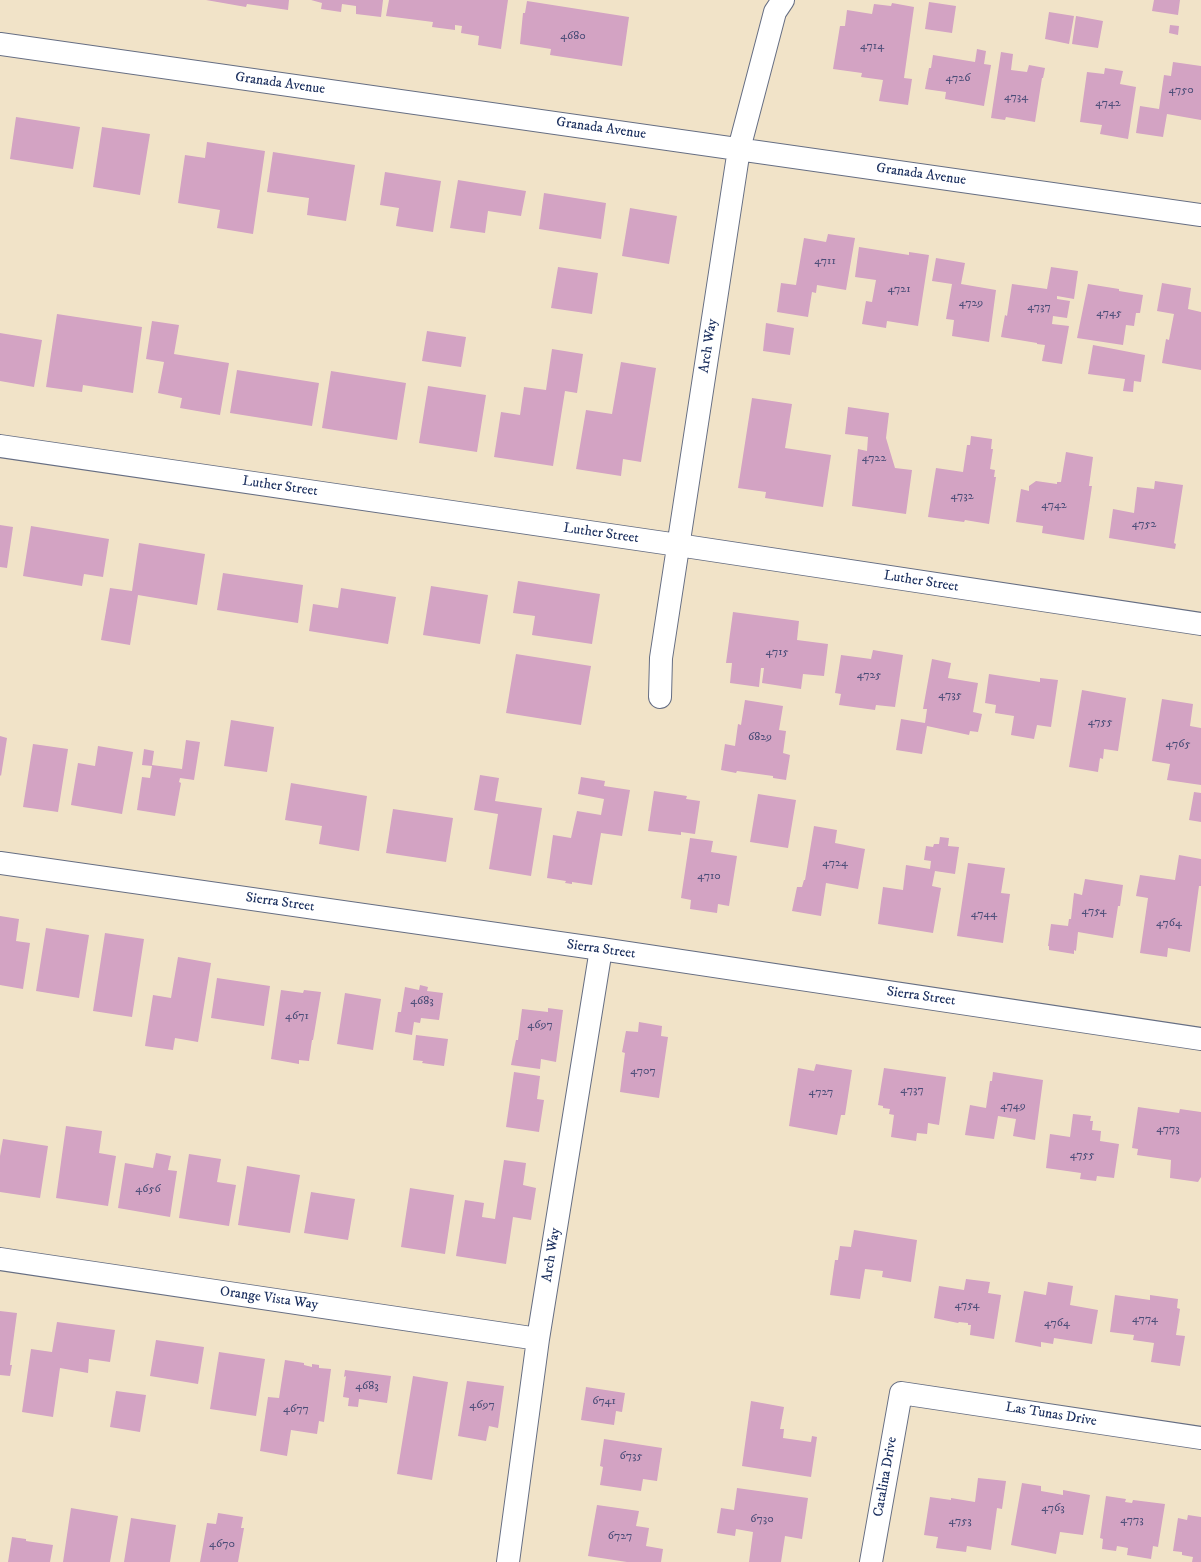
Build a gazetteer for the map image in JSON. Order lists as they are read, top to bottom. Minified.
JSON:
{"streets":{"street":["Granada Avenue","Arch Way","Luther Street","Sierra Street","Orange Vista Way","Las Tunas Drive","Catalina Drive"]},"crossings":[["Granada Avenue","Arch Way"],["Arch Way","Luther Street"],["Arch Way","Sierra Street"],["Arch Way","Orange Vista Way"],["Las Tunas Drive","Catalina Drive"]],"house_numbers":["4680","4714","4726","4750","4734","4742","4711","4721","4729","4737","4745","4722","4732","4742","4752","4715","4725","4735","4755","6829","4765","4724","4710","4754","4744","4764","4683","4671","4697","4707","4737","4727","4749","4773","4755","4656","4754","4774","4764","4683","6741","4697","4677","6735","4763","6730","4773","4753","6727","4670"]}
